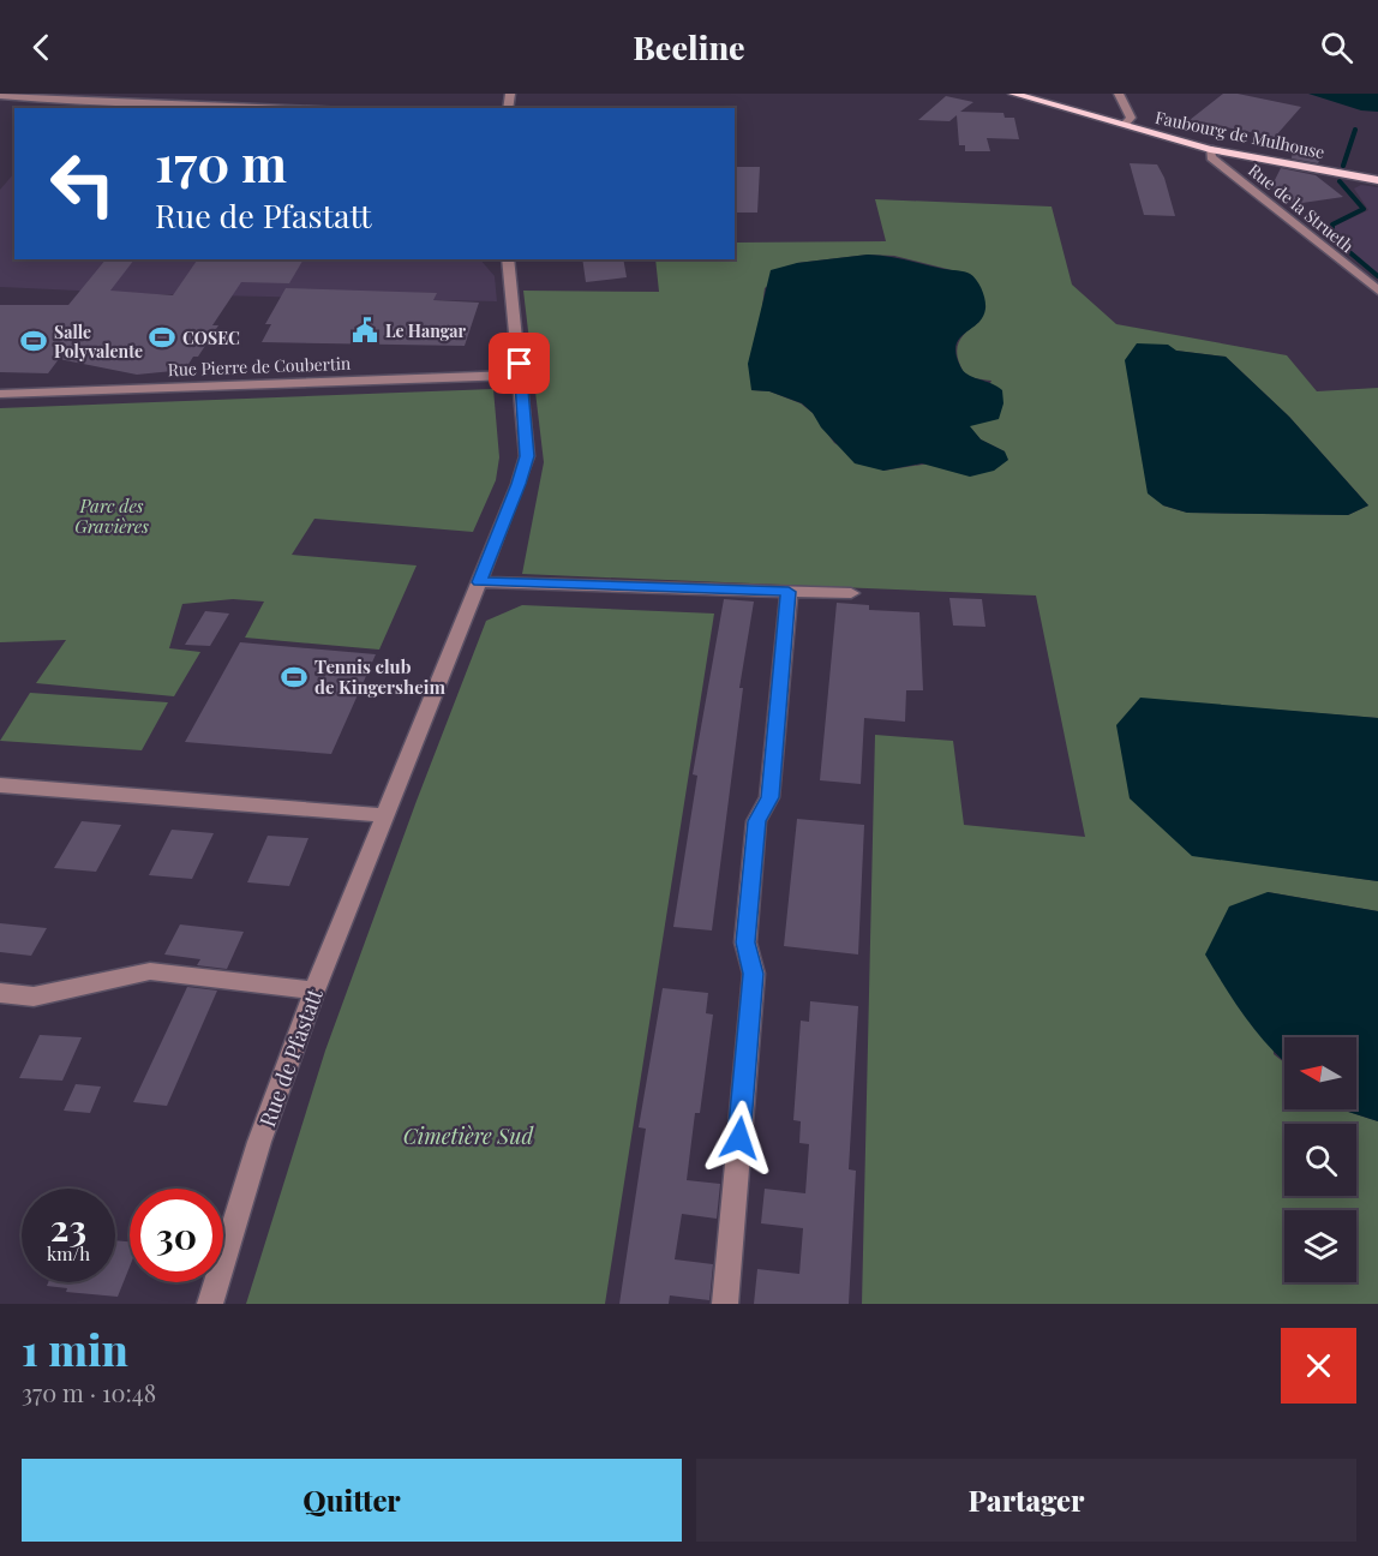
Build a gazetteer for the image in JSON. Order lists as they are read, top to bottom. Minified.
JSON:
{"streets":{"main road":["Faubourg de Mulhouse"],"street":["Rue de la Strueth","Rue Pierre de Coubertin","Rue de Pfastatt"]},"crossings":[["Faubourg de Mulhouse","Rue de la Strueth"],["Rue Pierre de Coubertin","Rue de Pfastatt"]],"parks":["Parc des Gravières","Cimetière Sud"],"places":{"public building":["Le Hangar"],"sports":["COSEC","Salle Polyvalente","Tennis club de Kingersheim"]},"north":"left","page":{"header":"Beeline","turn":["170 m","Rue de Pfastatt"],"speed":"23 km/h","limit":"30","heading":["1 min","370 m · 10:48"],"buttons":["Quitter","Partager"]}}
